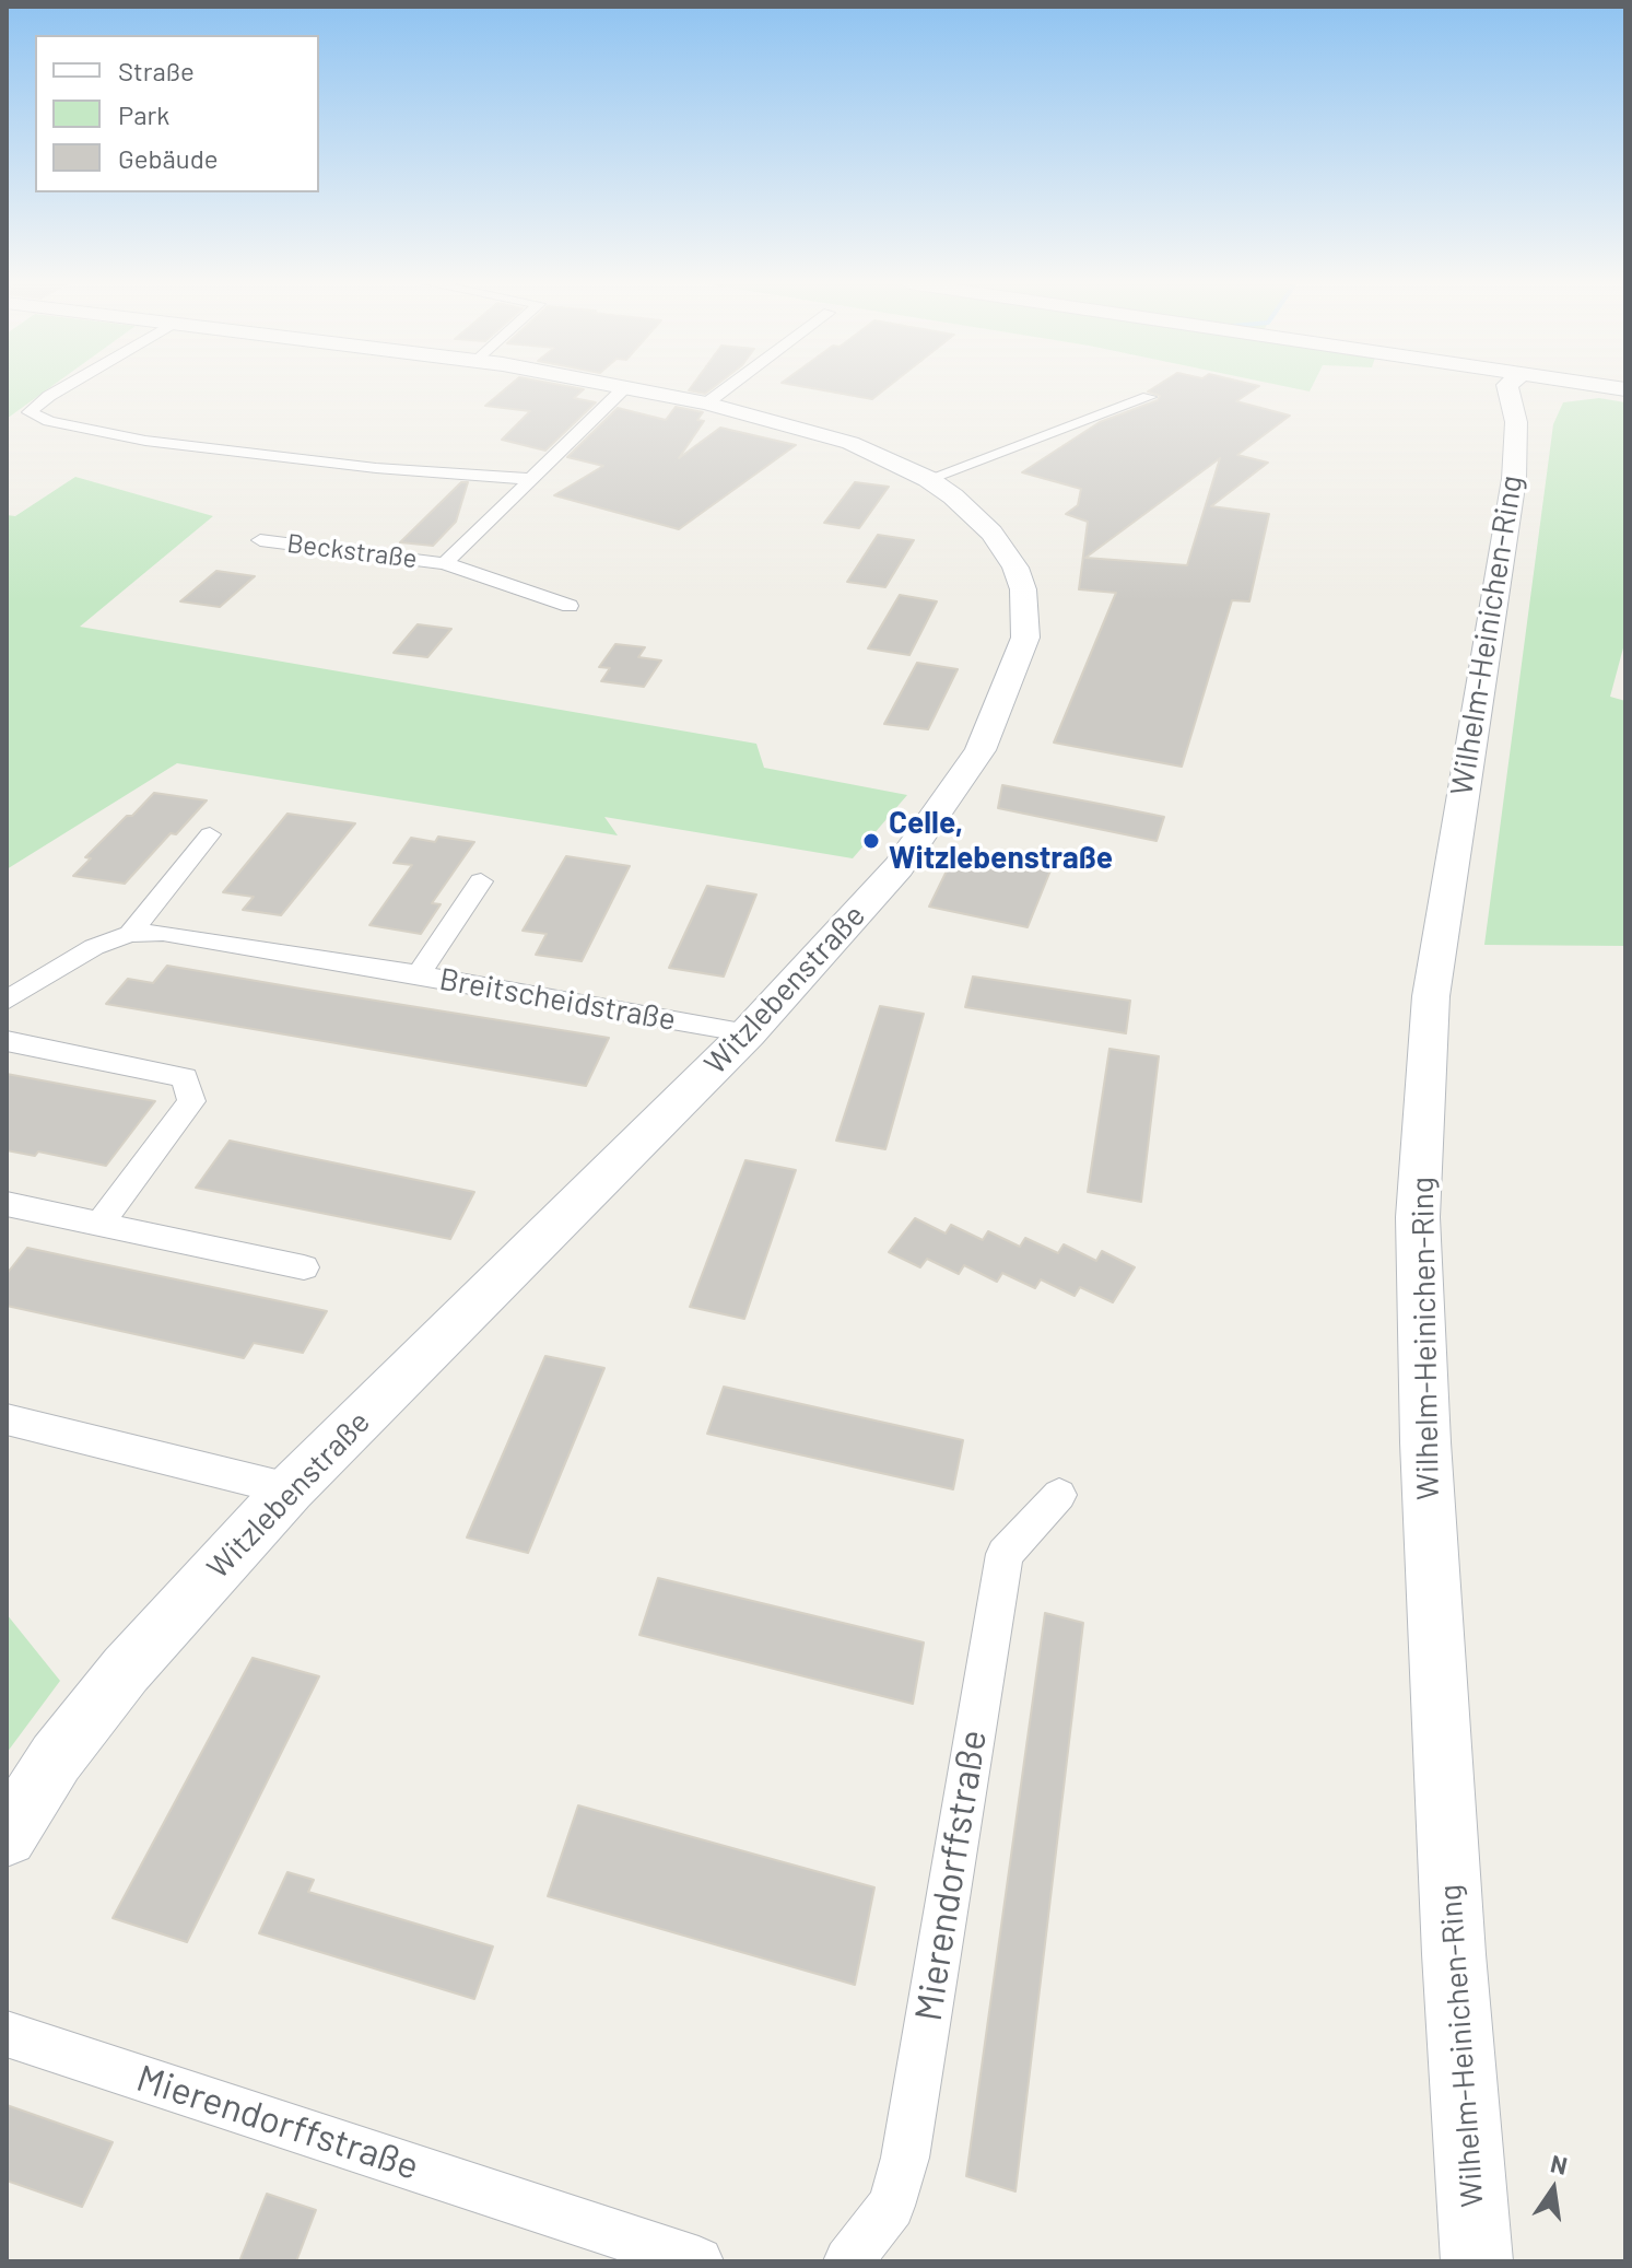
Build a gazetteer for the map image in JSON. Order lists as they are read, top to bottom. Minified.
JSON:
{"streets":{"main road":["Wilhelm-Heinichen-Ring","Witzlebenstraße"],"street":["Beckstraße","Breitscheidstraße","Mierendorffstraße"]},"crossings":[["Witzlebenstraße","Breitscheidstraße"]],"places":["Celle, Witzlebenstraße"],"legend":["Straße","Park","Gebäude"],"north":"top"}
